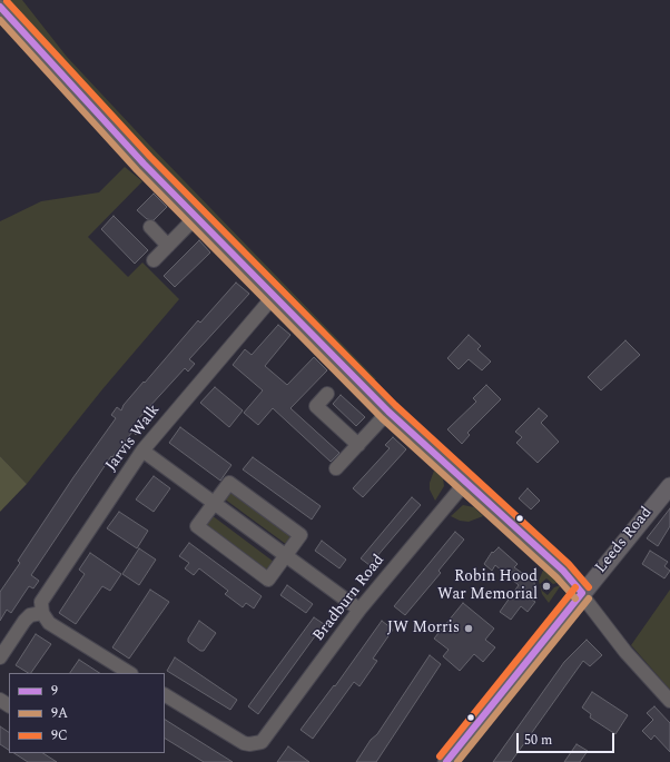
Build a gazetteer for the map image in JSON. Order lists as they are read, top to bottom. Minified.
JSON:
{"streets":{"main road":["Leeds Road"],"street":["Jarvis Walk","Bradburn Road"]},"places":["Robin Hood War Memorial","JW Morris"],"lines":["transit line 9C","transit line 9","transit line 9A"],"legend":["9","9A","9C"],"scale_bar":"50 m"}
